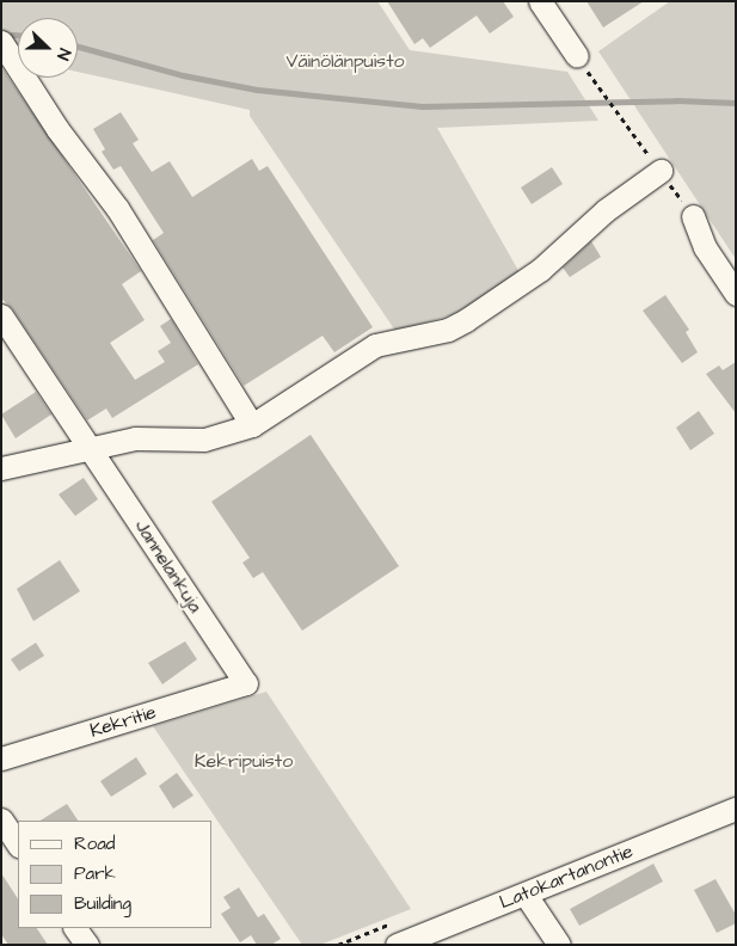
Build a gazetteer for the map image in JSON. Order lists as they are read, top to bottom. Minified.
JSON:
{"streets":{"street":["Jannelankuja","Kekritie","Latokartanontie"]},"crossings":[["Jannelankuja","Kekritie"]],"parks":["Väinölänpuisto","Kekripuisto"],"legend":["Road","Park","Building"],"north":"right"}
